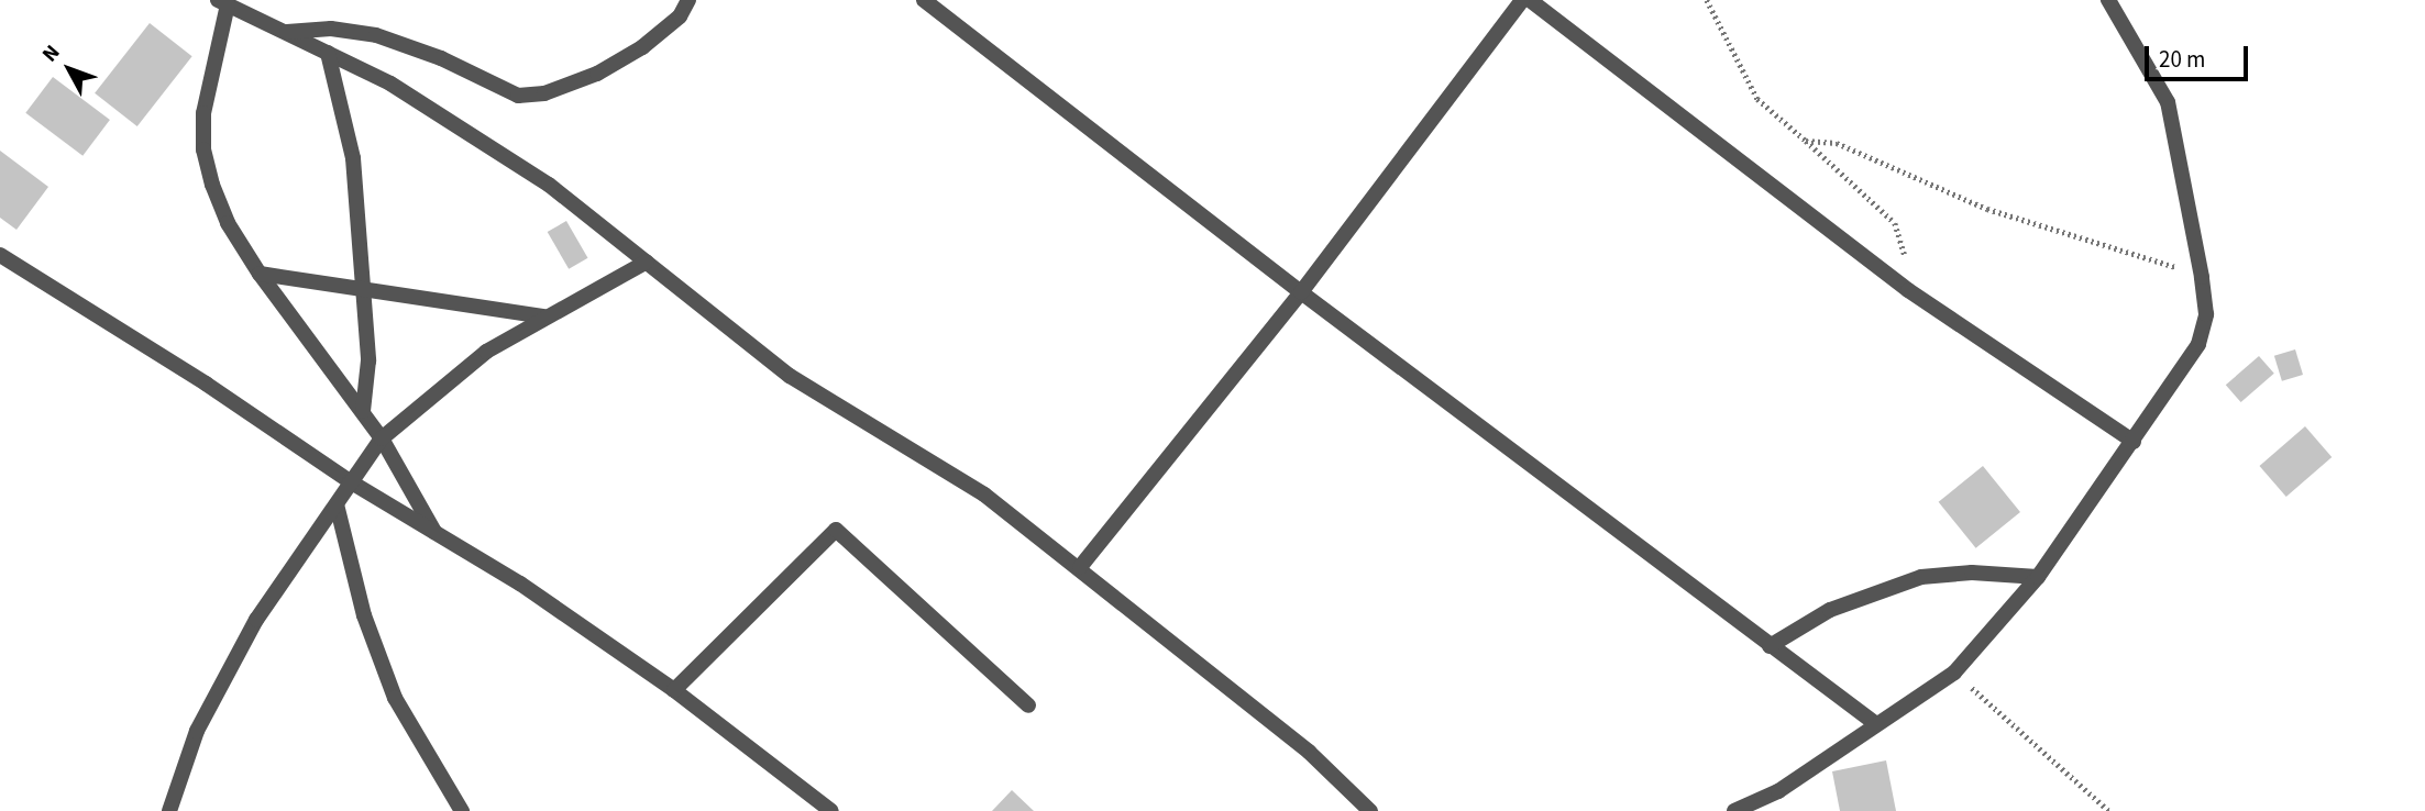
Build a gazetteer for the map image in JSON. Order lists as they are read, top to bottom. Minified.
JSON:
{"scale_bar":"20 m","north":"top left"}
